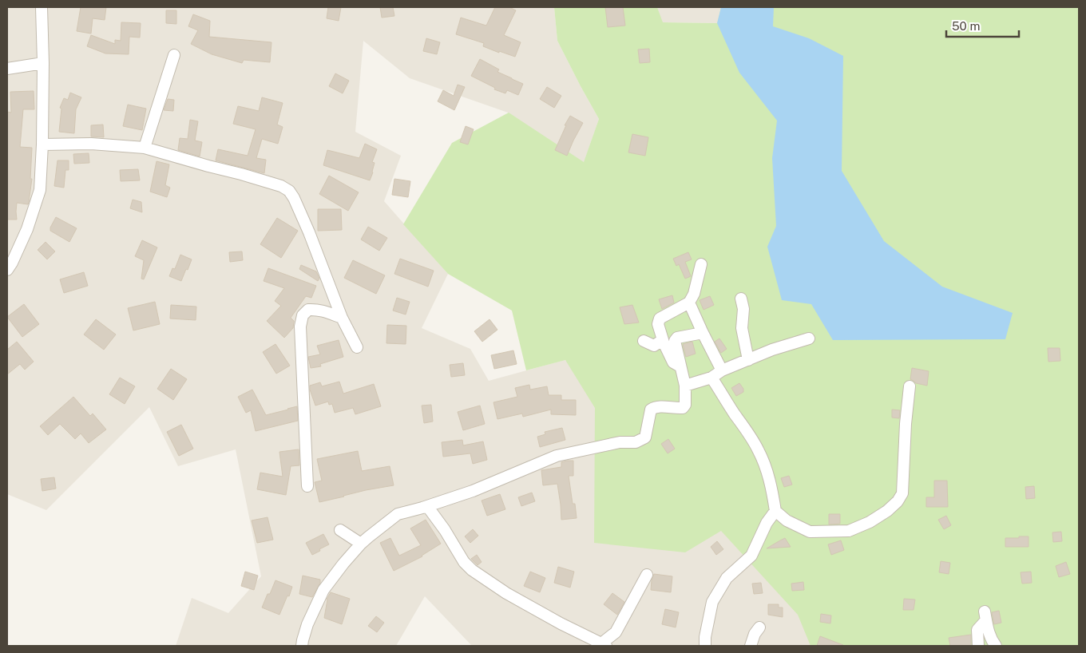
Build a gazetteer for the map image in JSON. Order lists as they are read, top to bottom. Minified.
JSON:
{"scale_bar":"50 m"}
